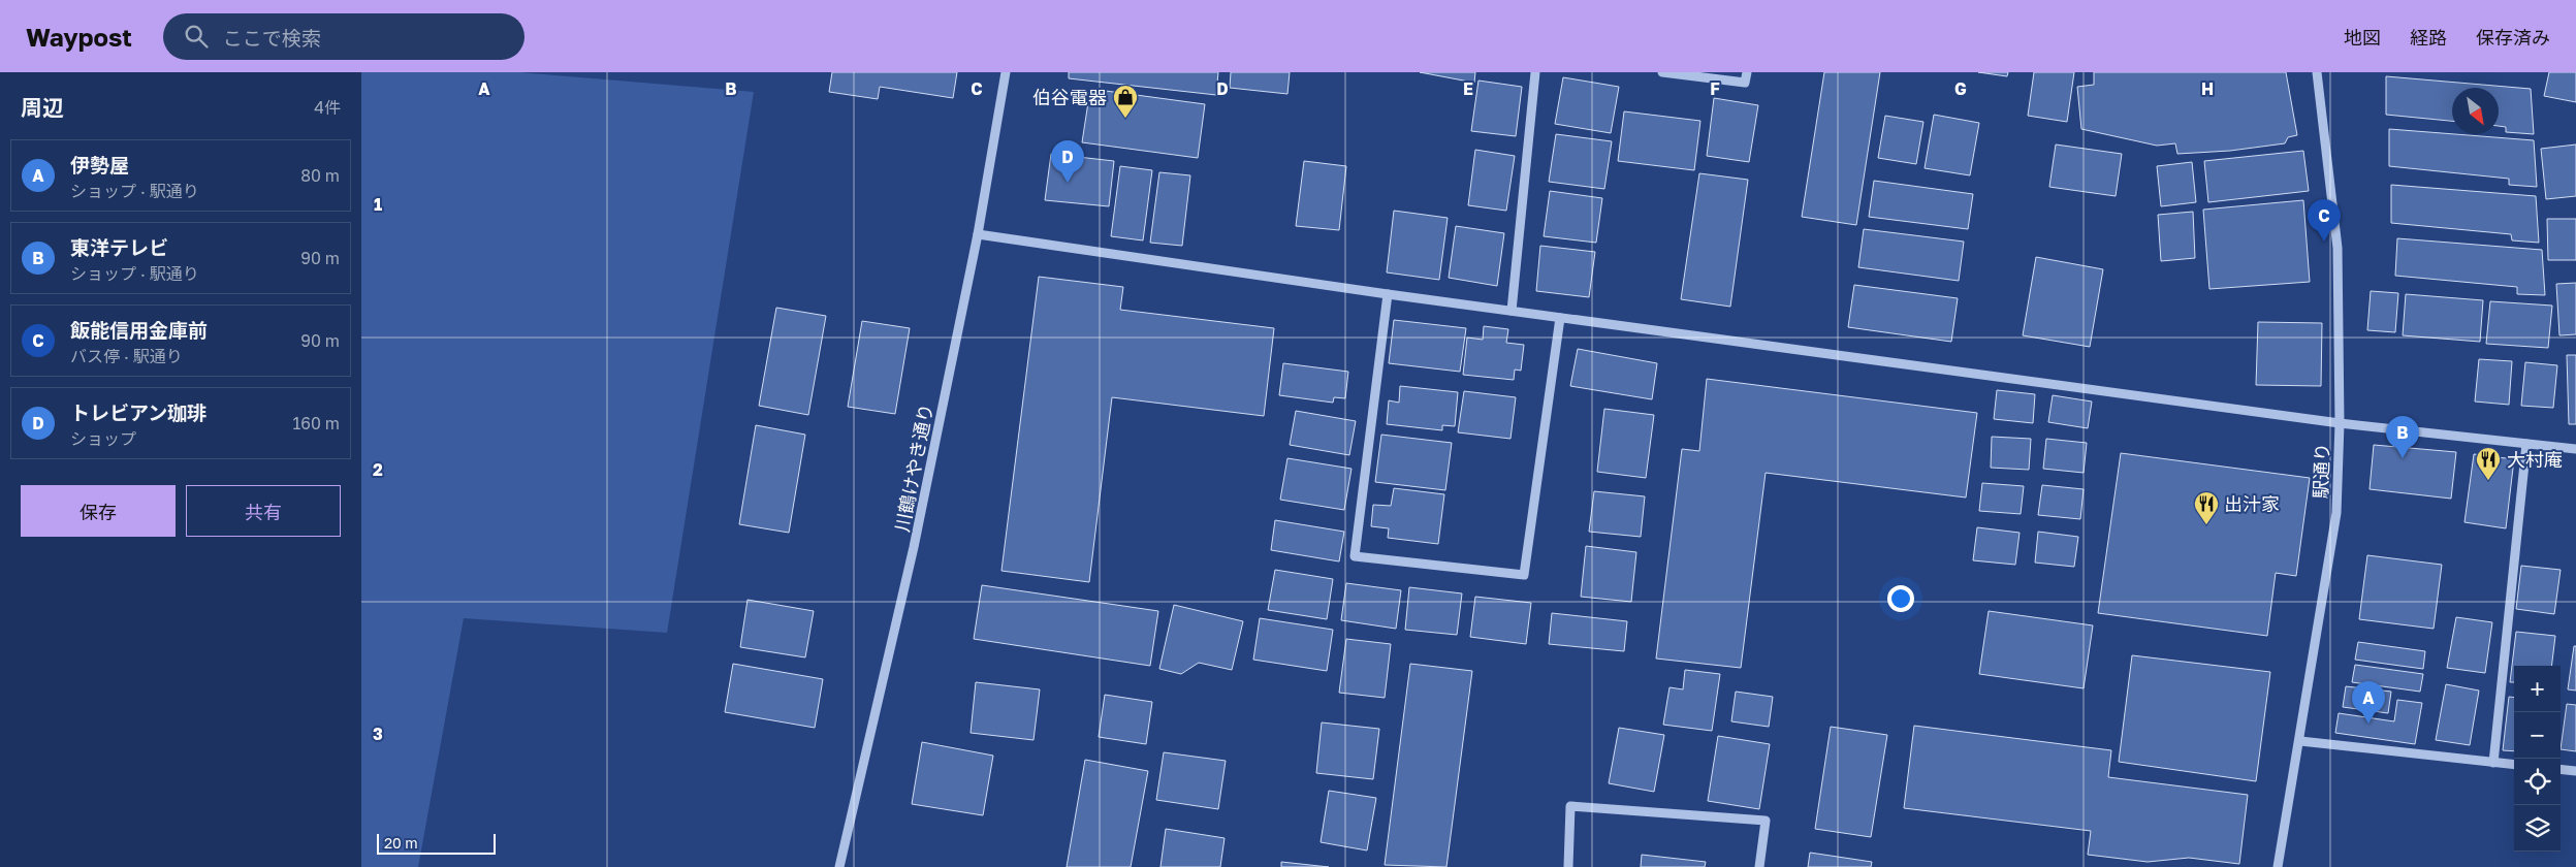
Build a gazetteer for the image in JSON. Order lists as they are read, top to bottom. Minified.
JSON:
{"streets":{"street":["川鶴けやき通り","駅通り"]},"places":{"shop":["伯谷電器"],"restaurant":["大村庵","出汁家"]},"scale_bar":"20 m","north":"bottom right","page":{"header":"Waypost","search":"ここで検索","nav":["地図","経路","保存済み"],"heading":["周辺","4件"],"list":[{"mark":"A","name":"伊勢屋","note":"ショップ · 駅通り","value":"80 m"},{"mark":"B","name":"東洋テレビ","note":"ショップ · 駅通り","value":"90 m"},{"mark":"C","name":"飯能信用金庫前","note":"バス停 · 駅通り","value":"90 m"},{"mark":"D","name":"トレビアン珈琲","note":"ショップ","value":"160 m"}],"pins":["D","C","B","A"],"buttons":["保存","共有"],"map_buttons":["+","−"],"scale":"20 m"},"grid":{"columns":["A","B","C","D","E","F","G","H"],"rows":["1","2","3"]}}
